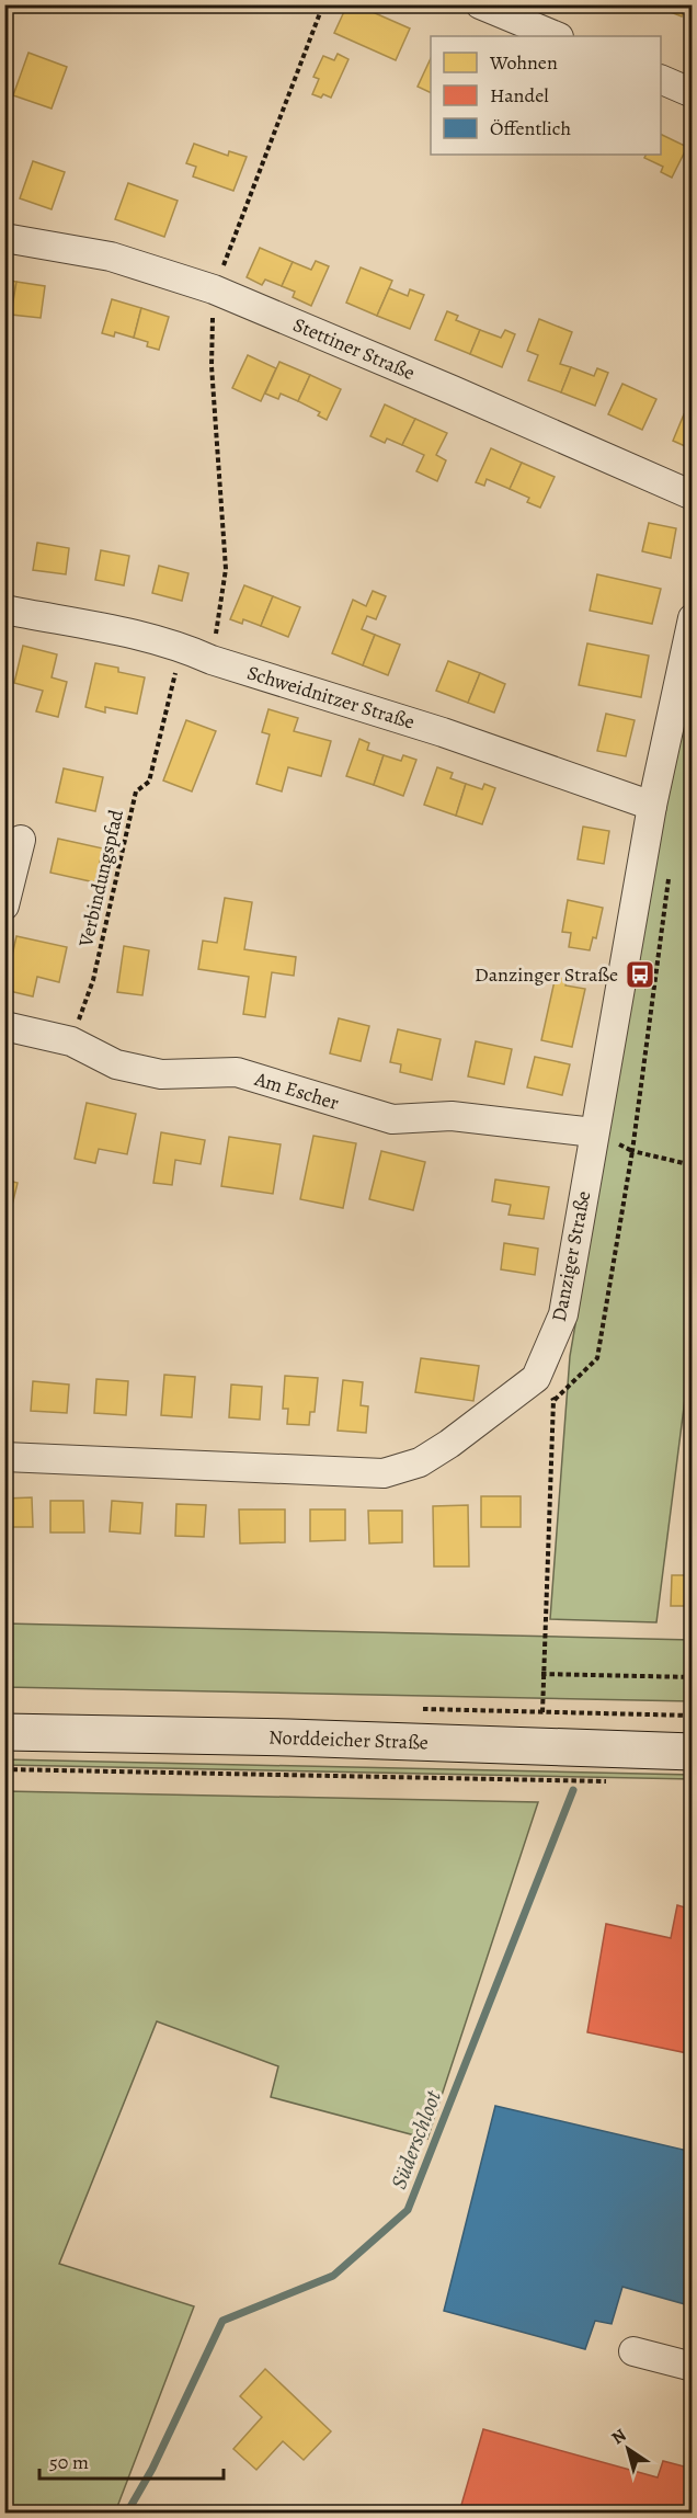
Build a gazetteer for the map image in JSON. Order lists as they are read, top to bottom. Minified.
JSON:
{"streets":{"main road":["Norddeicher Straße"],"street":["Stettiner Straße","Schweidnitzer Straße","Am Escher","Danziger Straße"],"path":["Verbindungspfad"]},"crossings":[["Schweidnitzer Straße","Danziger Straße"],["Verbindungspfad","Am Escher"],["Am Escher","Danziger Straße"]],"water":["Süderschloot"],"places":{"bus stop":["Danzinger Straße"]},"legend":["Wohnen","Handel","Öffentlich"],"scale_bar":"50 m","north":"top left"}
